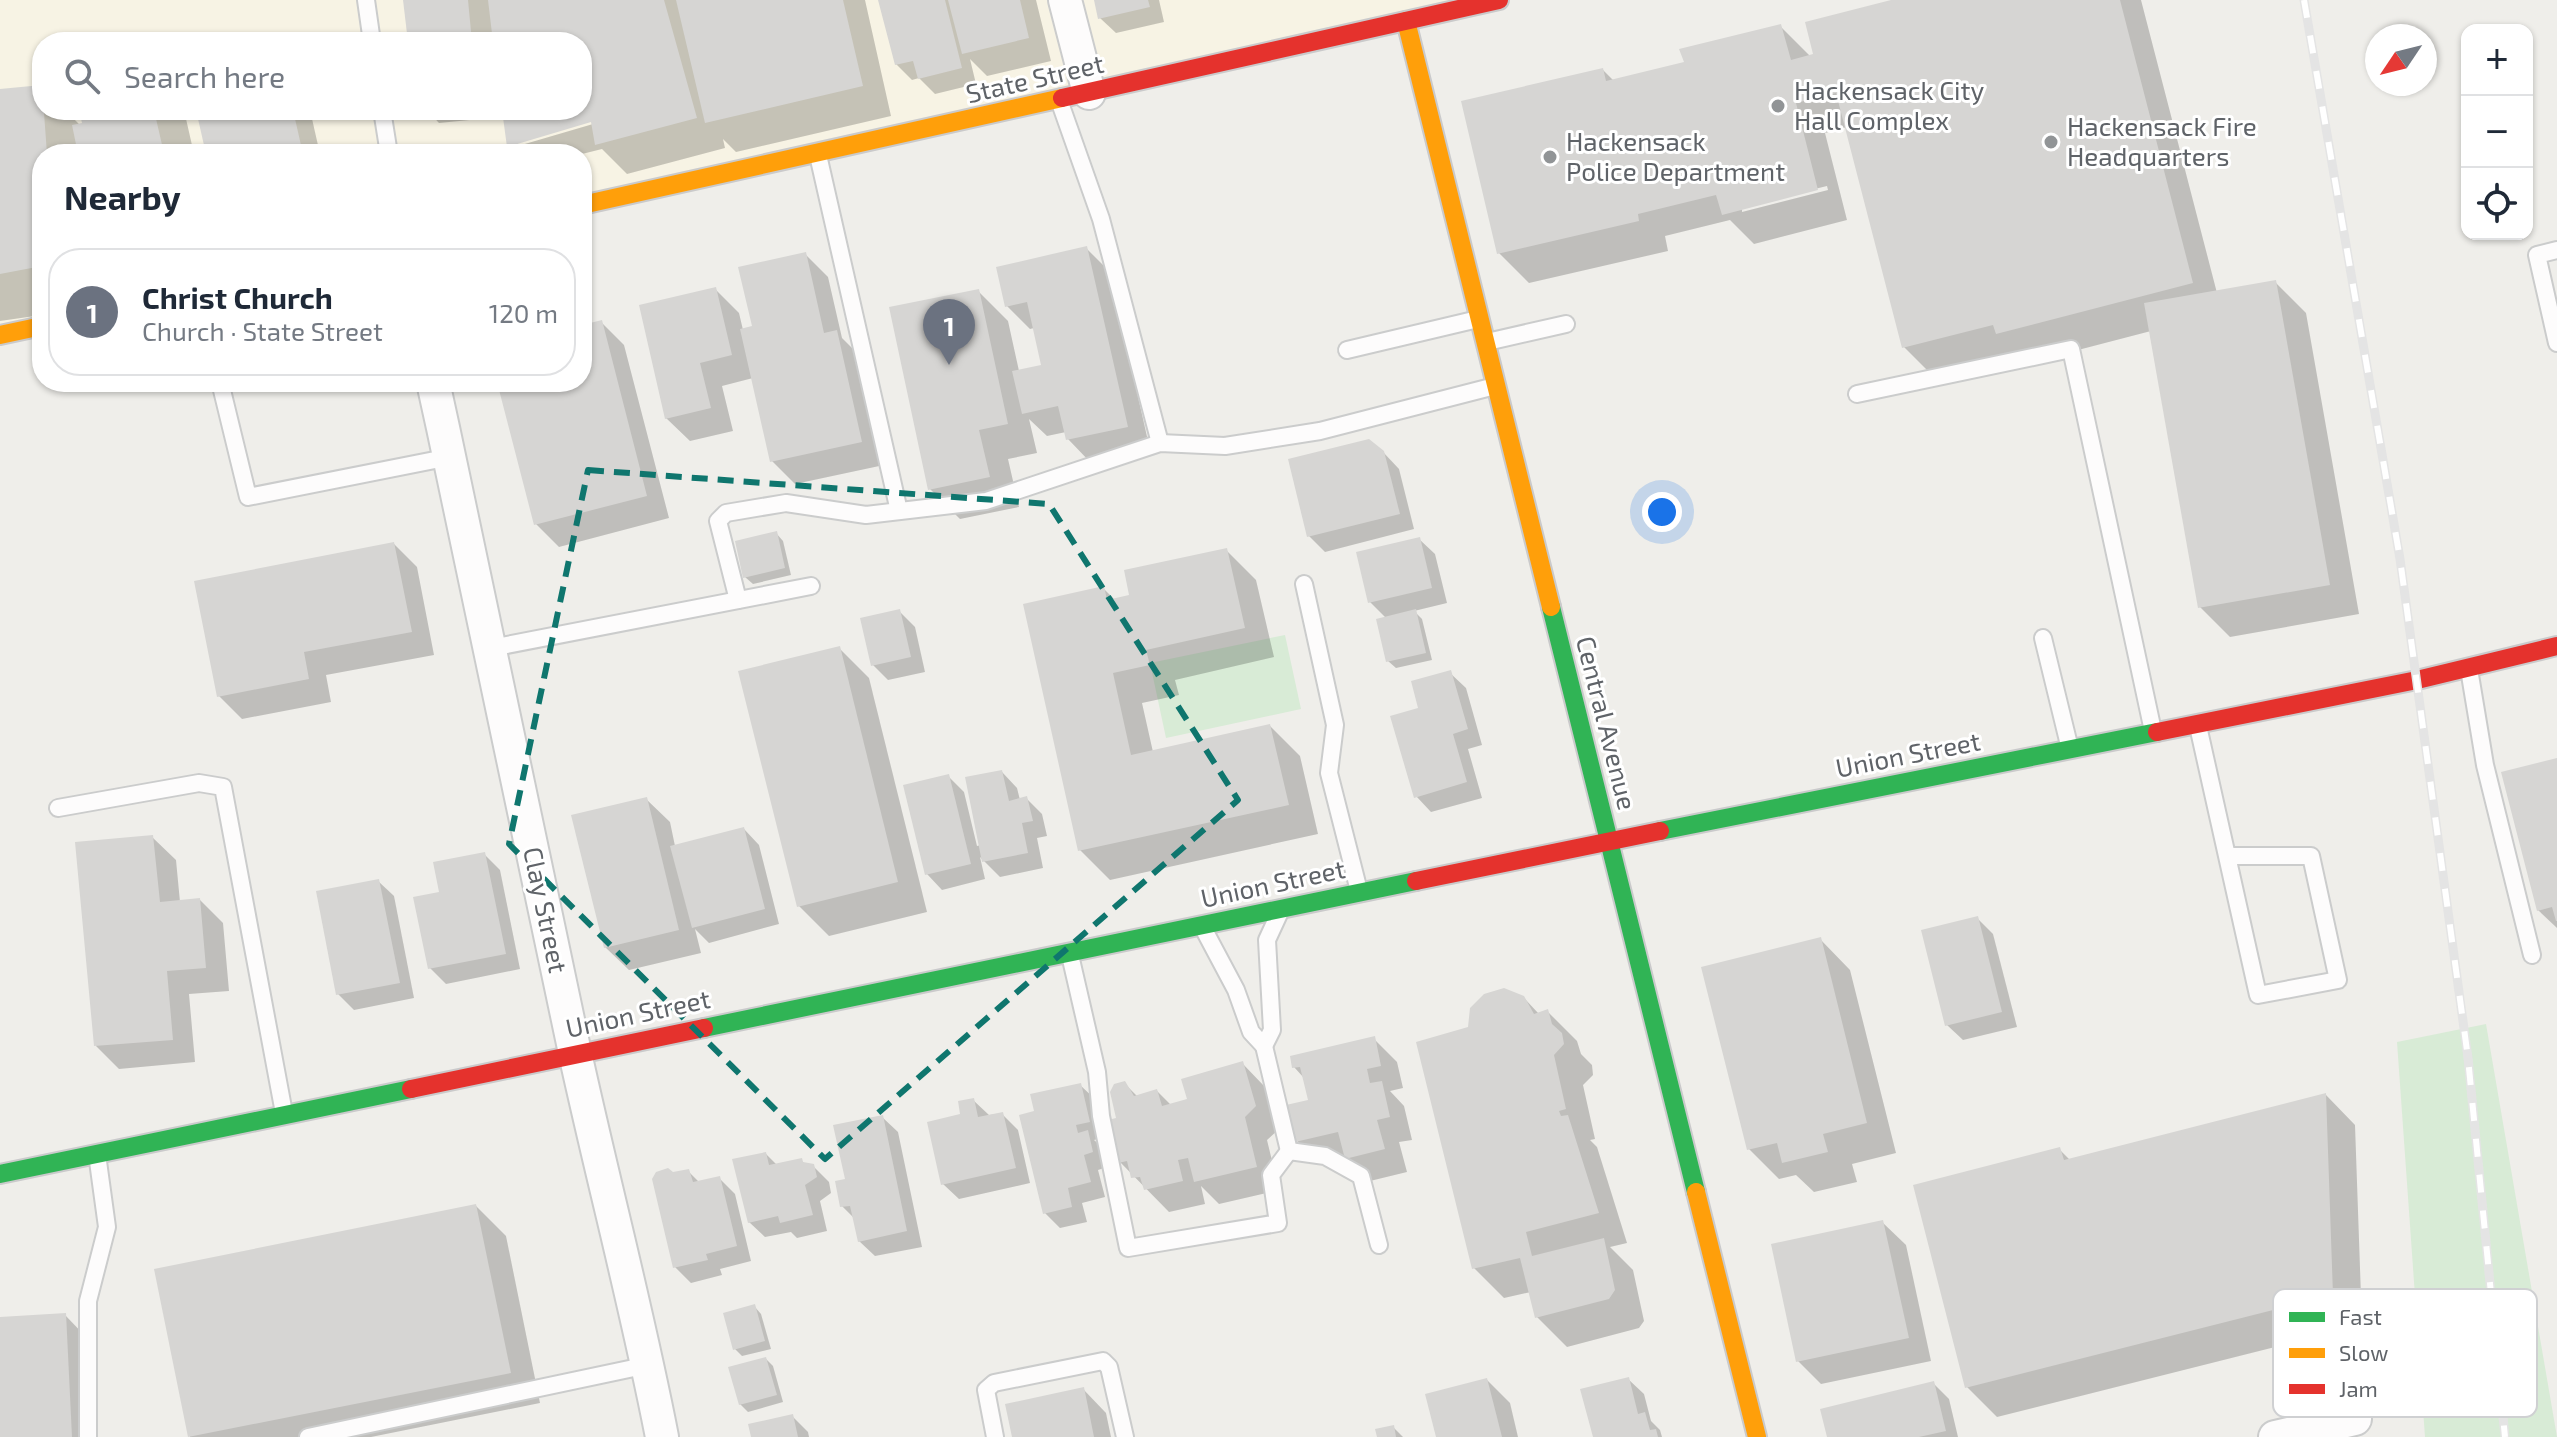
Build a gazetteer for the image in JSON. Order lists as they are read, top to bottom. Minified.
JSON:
{"streets":{"street":["State Street","Central Avenue","Union Street","Clay Street"]},"crossings":[["State Street","Central Avenue"],["Central Avenue","Union Street"],["Union Street","Clay Street"]],"places":["Hackensack City Hall Complex","Hackensack Fire Headquarters","Hackensack Police Department"],"legend":["Fast","Slow","Jam"],"north":"bottom left","page":{"map_buttons":["+","−"],"search":"Search here","heading":"Nearby","list":[{"mark":"1","name":"Christ Church","note":"Church · State Street","value":"120 m"}],"pins":"1"}}
